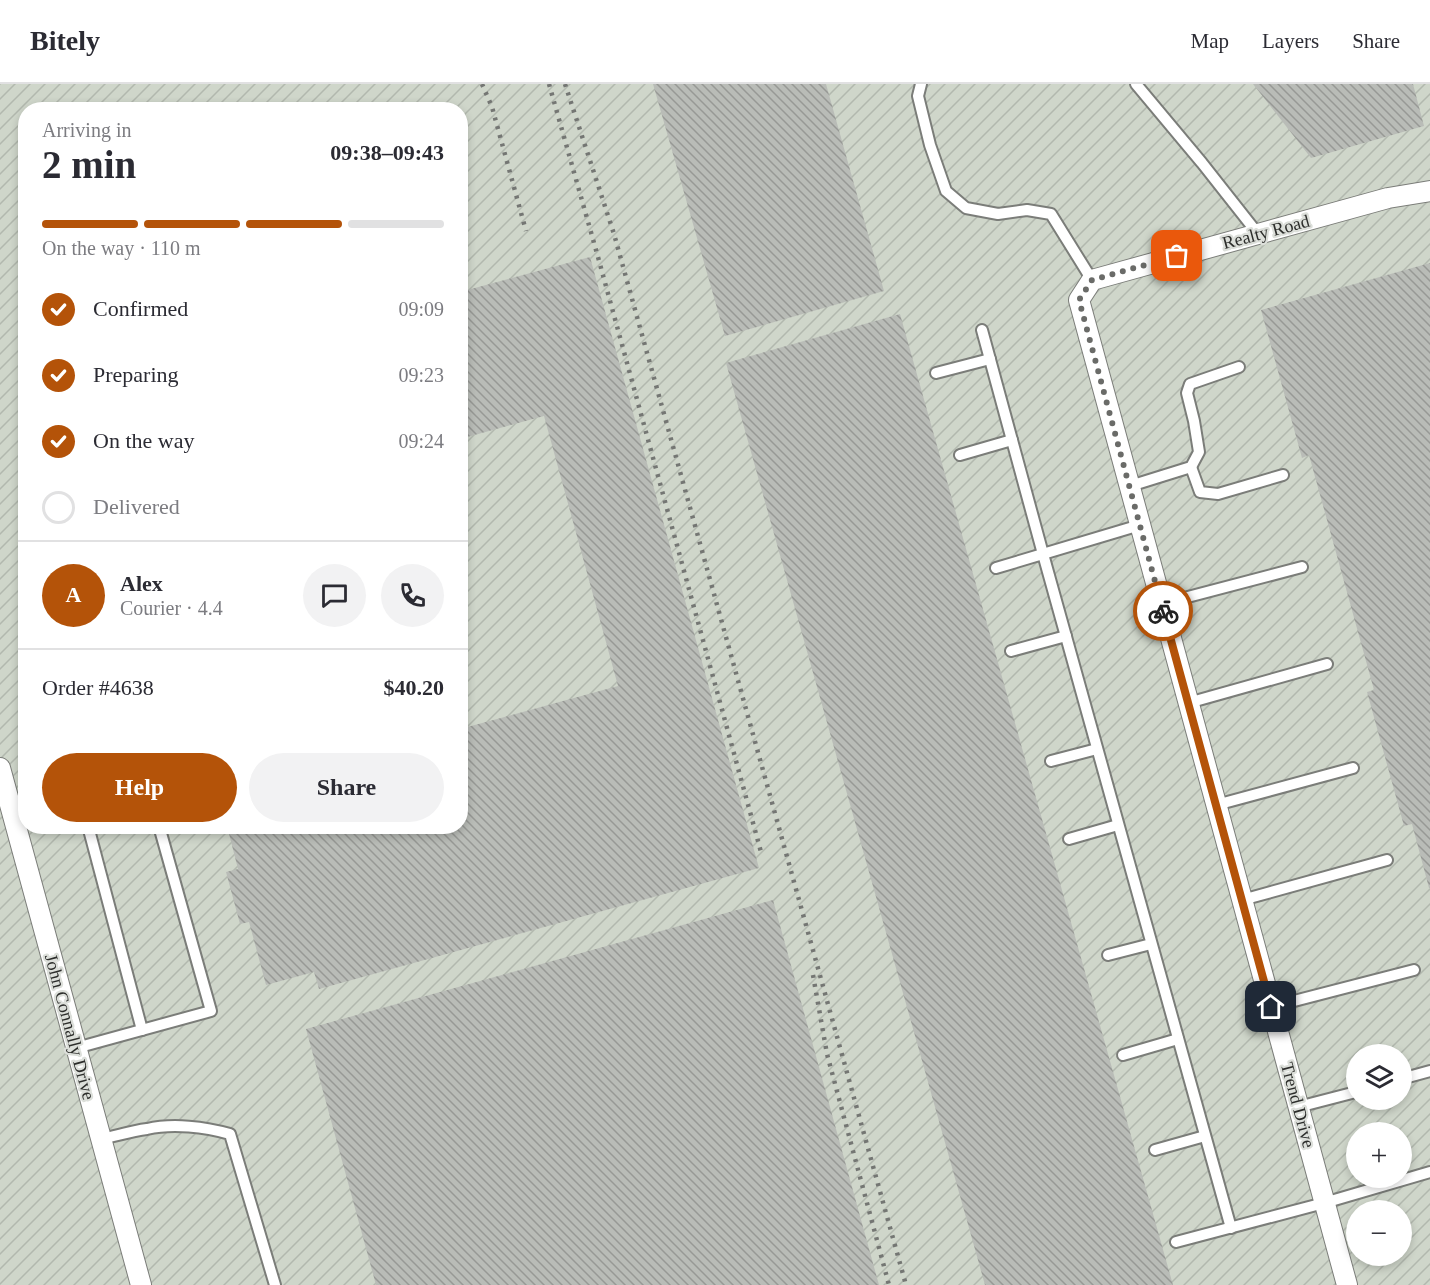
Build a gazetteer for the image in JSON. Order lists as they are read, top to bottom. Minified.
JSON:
{"streets":{"street":["Realty Road","John Connally Drive","Trend Drive"]},"crossings":[["Realty Road","Trend Drive"]],"page":{"header":"Bitely","nav":["Map","Layers","Share"],"heading":["2 min","Arriving in","09:38–09:43"],"panel":["Alex","Courier · 4.4","Order #4638","$40.20"],"bar":"On the way · 110 m","list":[["Confirmed","09:09"],["Preparing","09:23"],["On the way","09:24"],"Delivered"],"round":"A","buttons":["Help","Share"],"map_buttons":["+","−"]}}
